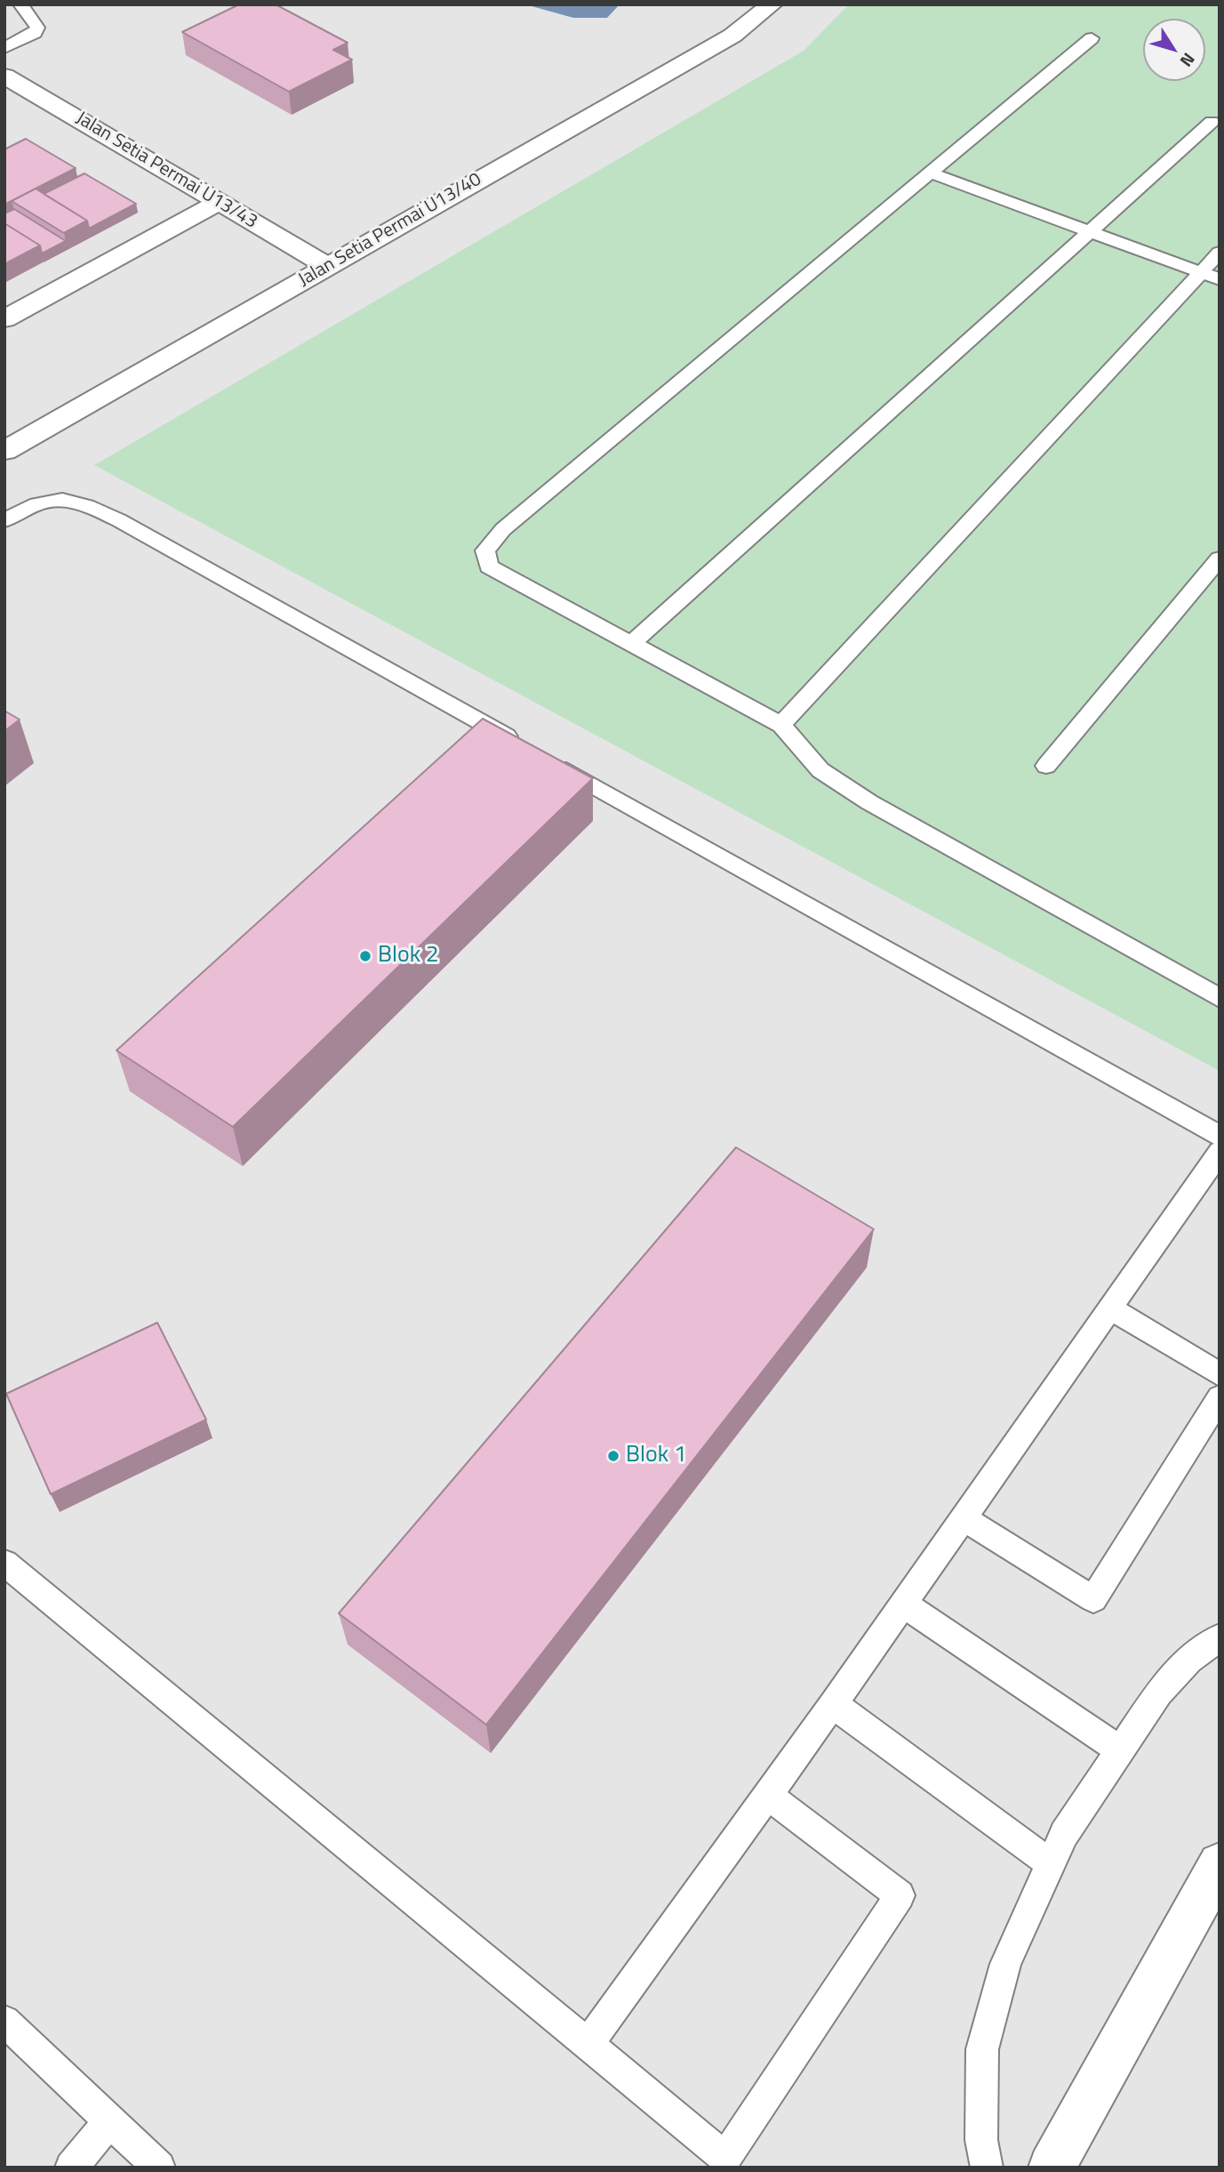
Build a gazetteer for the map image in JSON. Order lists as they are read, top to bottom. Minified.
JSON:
{"streets":{"street":["Jalan Setia Permai U13/43","Jalan Setia Permai U13/40"]},"crossings":[["Jalan Setia Permai U13/43","Jalan Setia Permai U13/40"]],"places":["Blok 2","Blok 1"],"north":"bottom right"}
